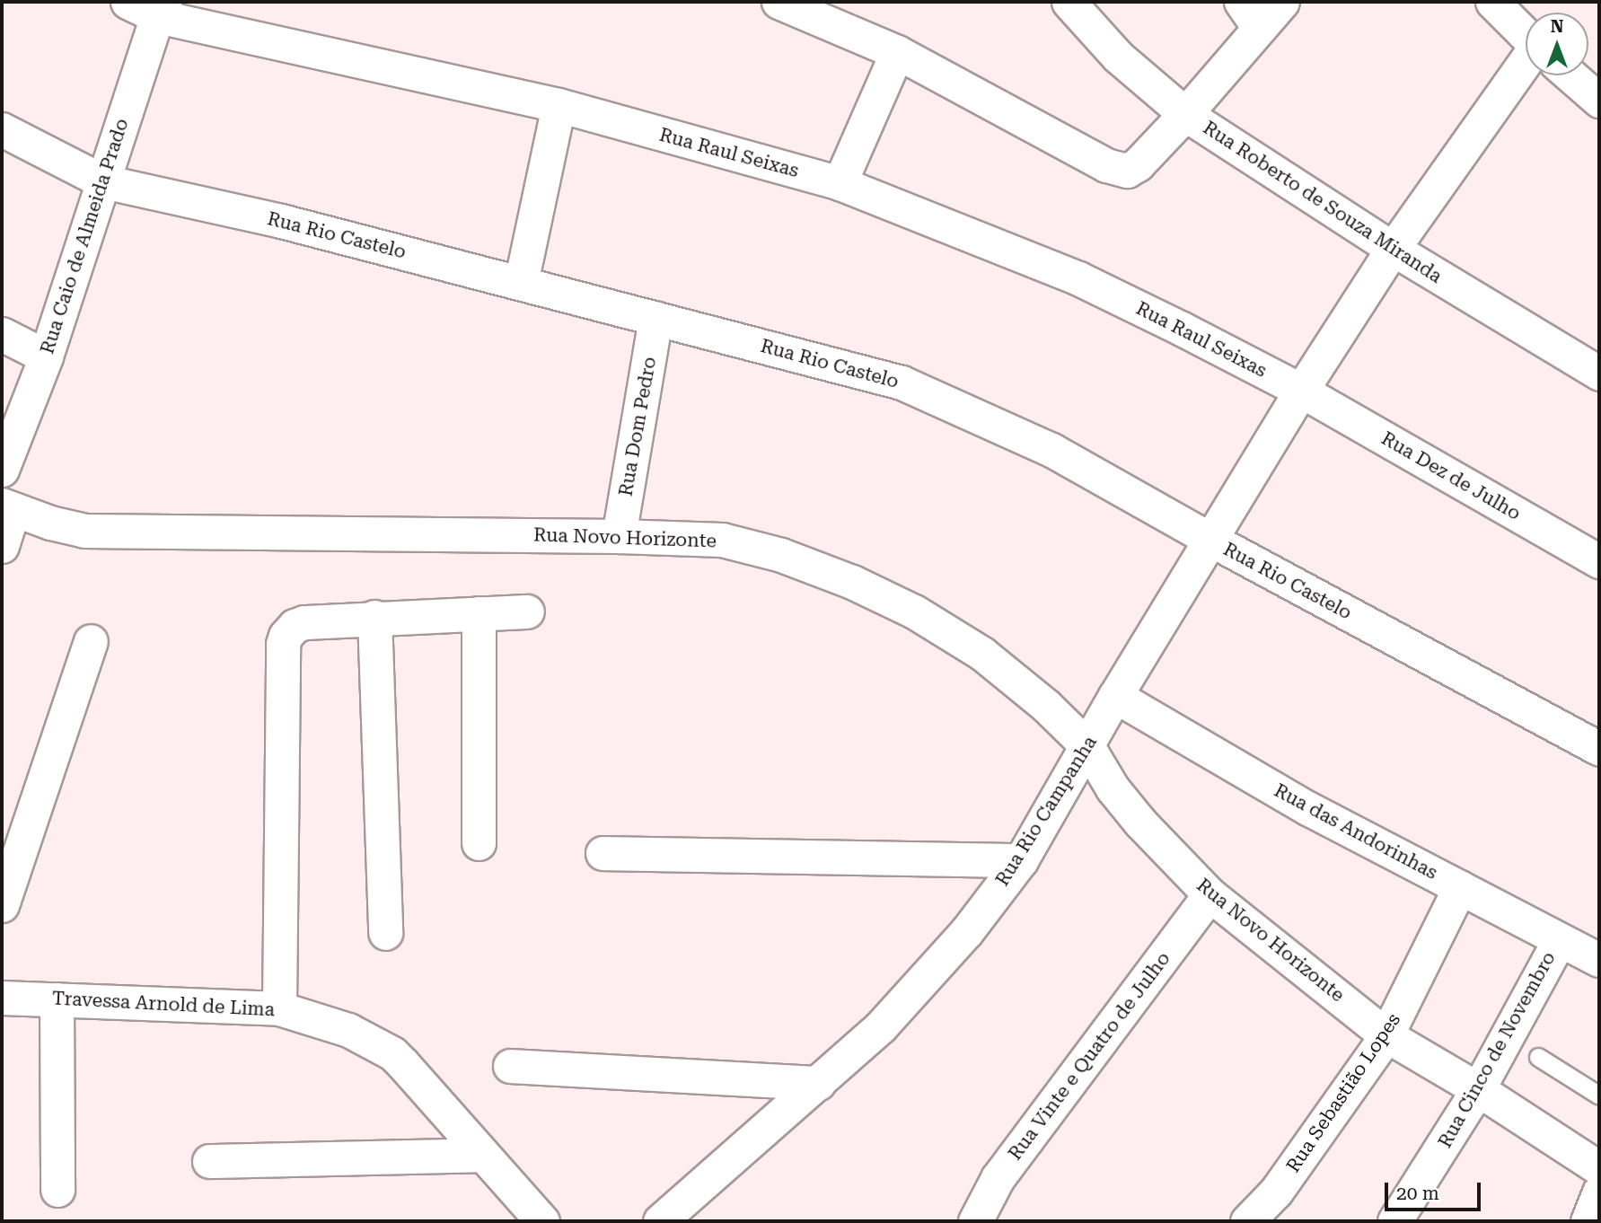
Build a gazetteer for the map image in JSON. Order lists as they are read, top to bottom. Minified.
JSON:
{"streets":{"street":["Rua Raul Seixas","Rua Roberto de Souza Miranda","Rua Rio Castelo","Rua Caio de Almeida Prado","Rua Dom Pedro","Rua Dez de Julho","Rua Novo Horizonte","Rua Rio Campanha","Rua das Andorinhas","Travessa Arnold de Lima","Rua Cinco de Novembro","Rua Vinte e Quatro de Julho","Rua Sebastião Lopes"]},"crossings":[["Rua Raul Seixas","Rua Caio de Almeida Prado"],["Rua Raul Seixas","Rua Dez de Julho"],["Rua Raul Seixas","Rua Rio Campanha"],["Rua Roberto de Souza Miranda","Rua Rio Campanha"],["Rua Rio Castelo","Rua Caio de Almeida Prado"],["Rua Rio Castelo","Rua Dom Pedro"],["Rua Rio Castelo","Rua Rio Campanha"],["Rua Dom Pedro","Rua Novo Horizonte"],["Rua Dez de Julho","Rua Rio Campanha"],["Rua Novo Horizonte","Rua Rio Campanha"],["Rua Novo Horizonte","Rua Cinco de Novembro"],["Rua Novo Horizonte","Rua Vinte e Quatro de Julho"],["Rua Novo Horizonte","Rua Sebastião Lopes"],["Rua Rio Campanha","Rua das Andorinhas"],["Rua das Andorinhas","Rua Cinco de Novembro"],["Rua das Andorinhas","Rua Sebastião Lopes"]],"scale_bar":"20 m","north":"top"}
